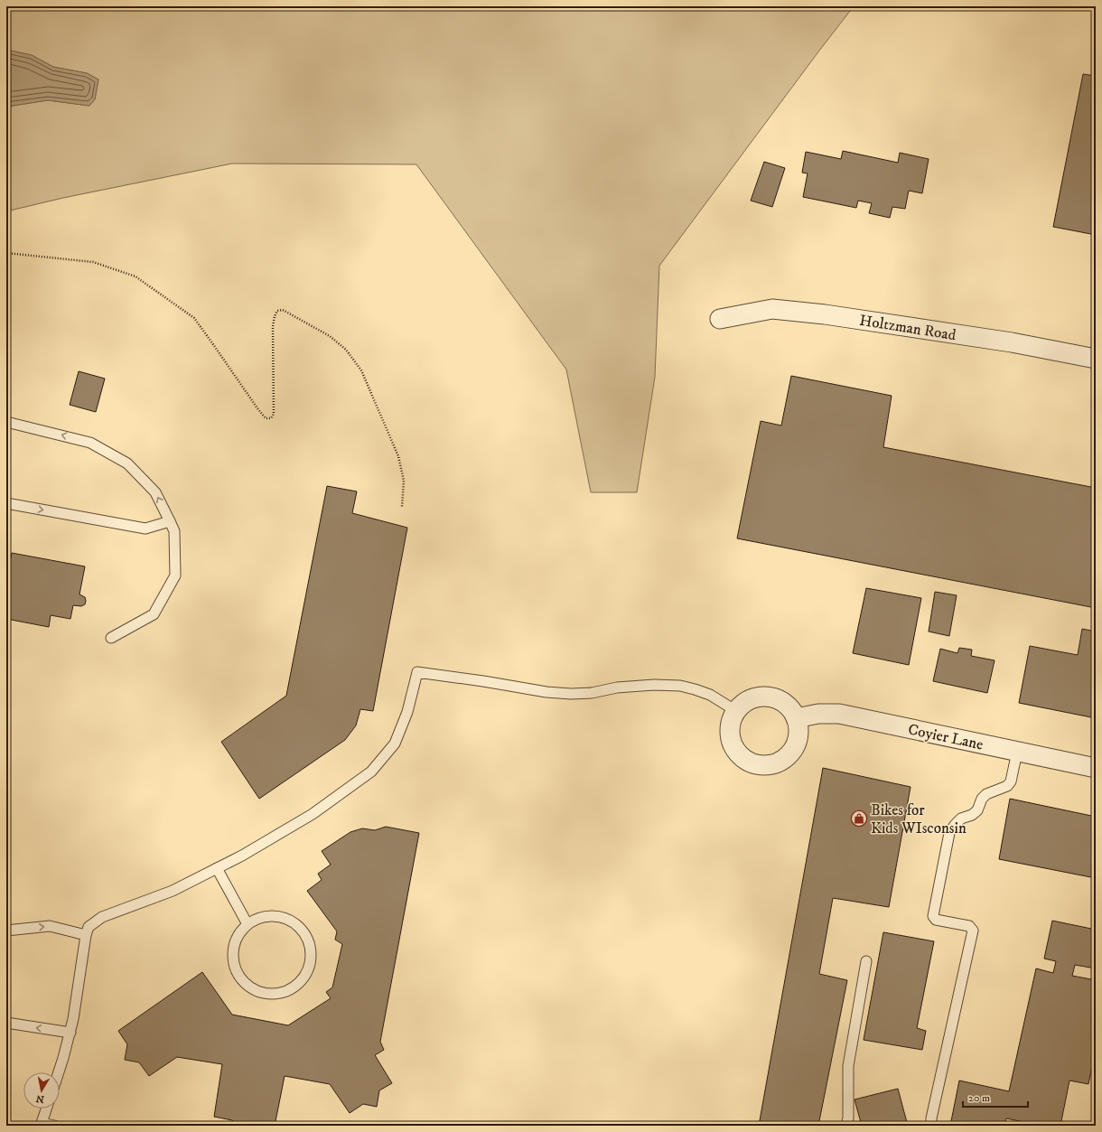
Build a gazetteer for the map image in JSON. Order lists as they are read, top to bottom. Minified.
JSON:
{"streets":{"street":["Holtzman Road","Coyier Lane"]},"places":{"shop":["Bikes for Kids WIsconsin"]},"scale_bar":"20 m","north":"bottom"}
